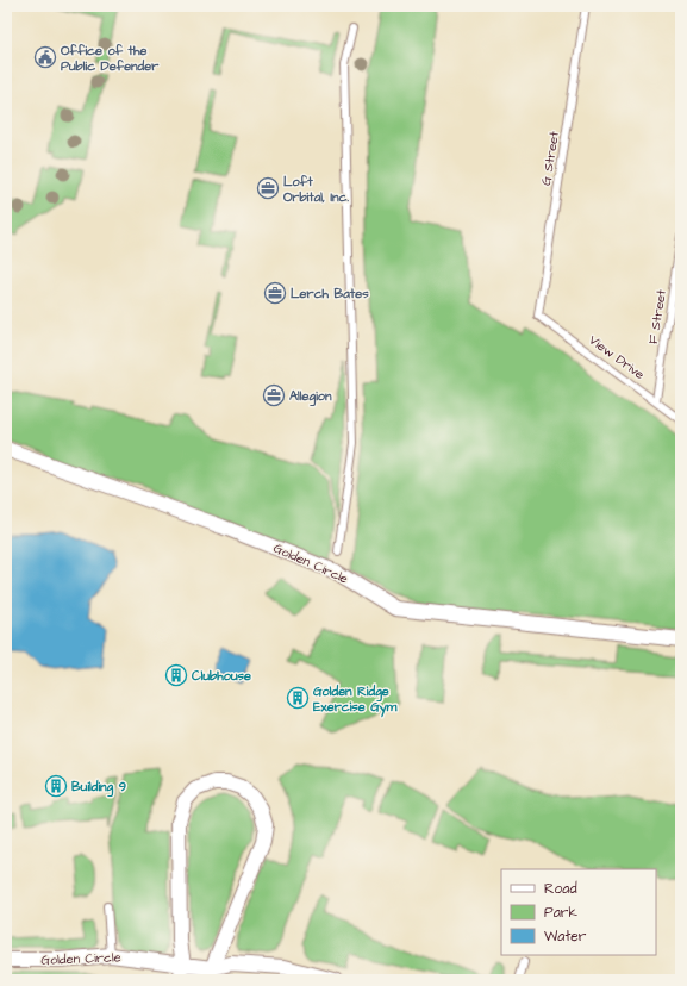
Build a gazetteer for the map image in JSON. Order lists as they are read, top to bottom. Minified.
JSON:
{"streets":{"street":["Golden Circle"],"lane":["G Street","F Street","View Drive"]},"crossings":[["G Street","View Drive"],["F Street","View Drive"]],"places":{"public building":["Office of the Public Defender"],"office":["Loft Orbital, Inc.","Lerch Bates","Allegion"],"building":["Clubhouse","Golden Ridge Exercise Gym","Building 9"]},"legend":["Road","Park","Water"]}
